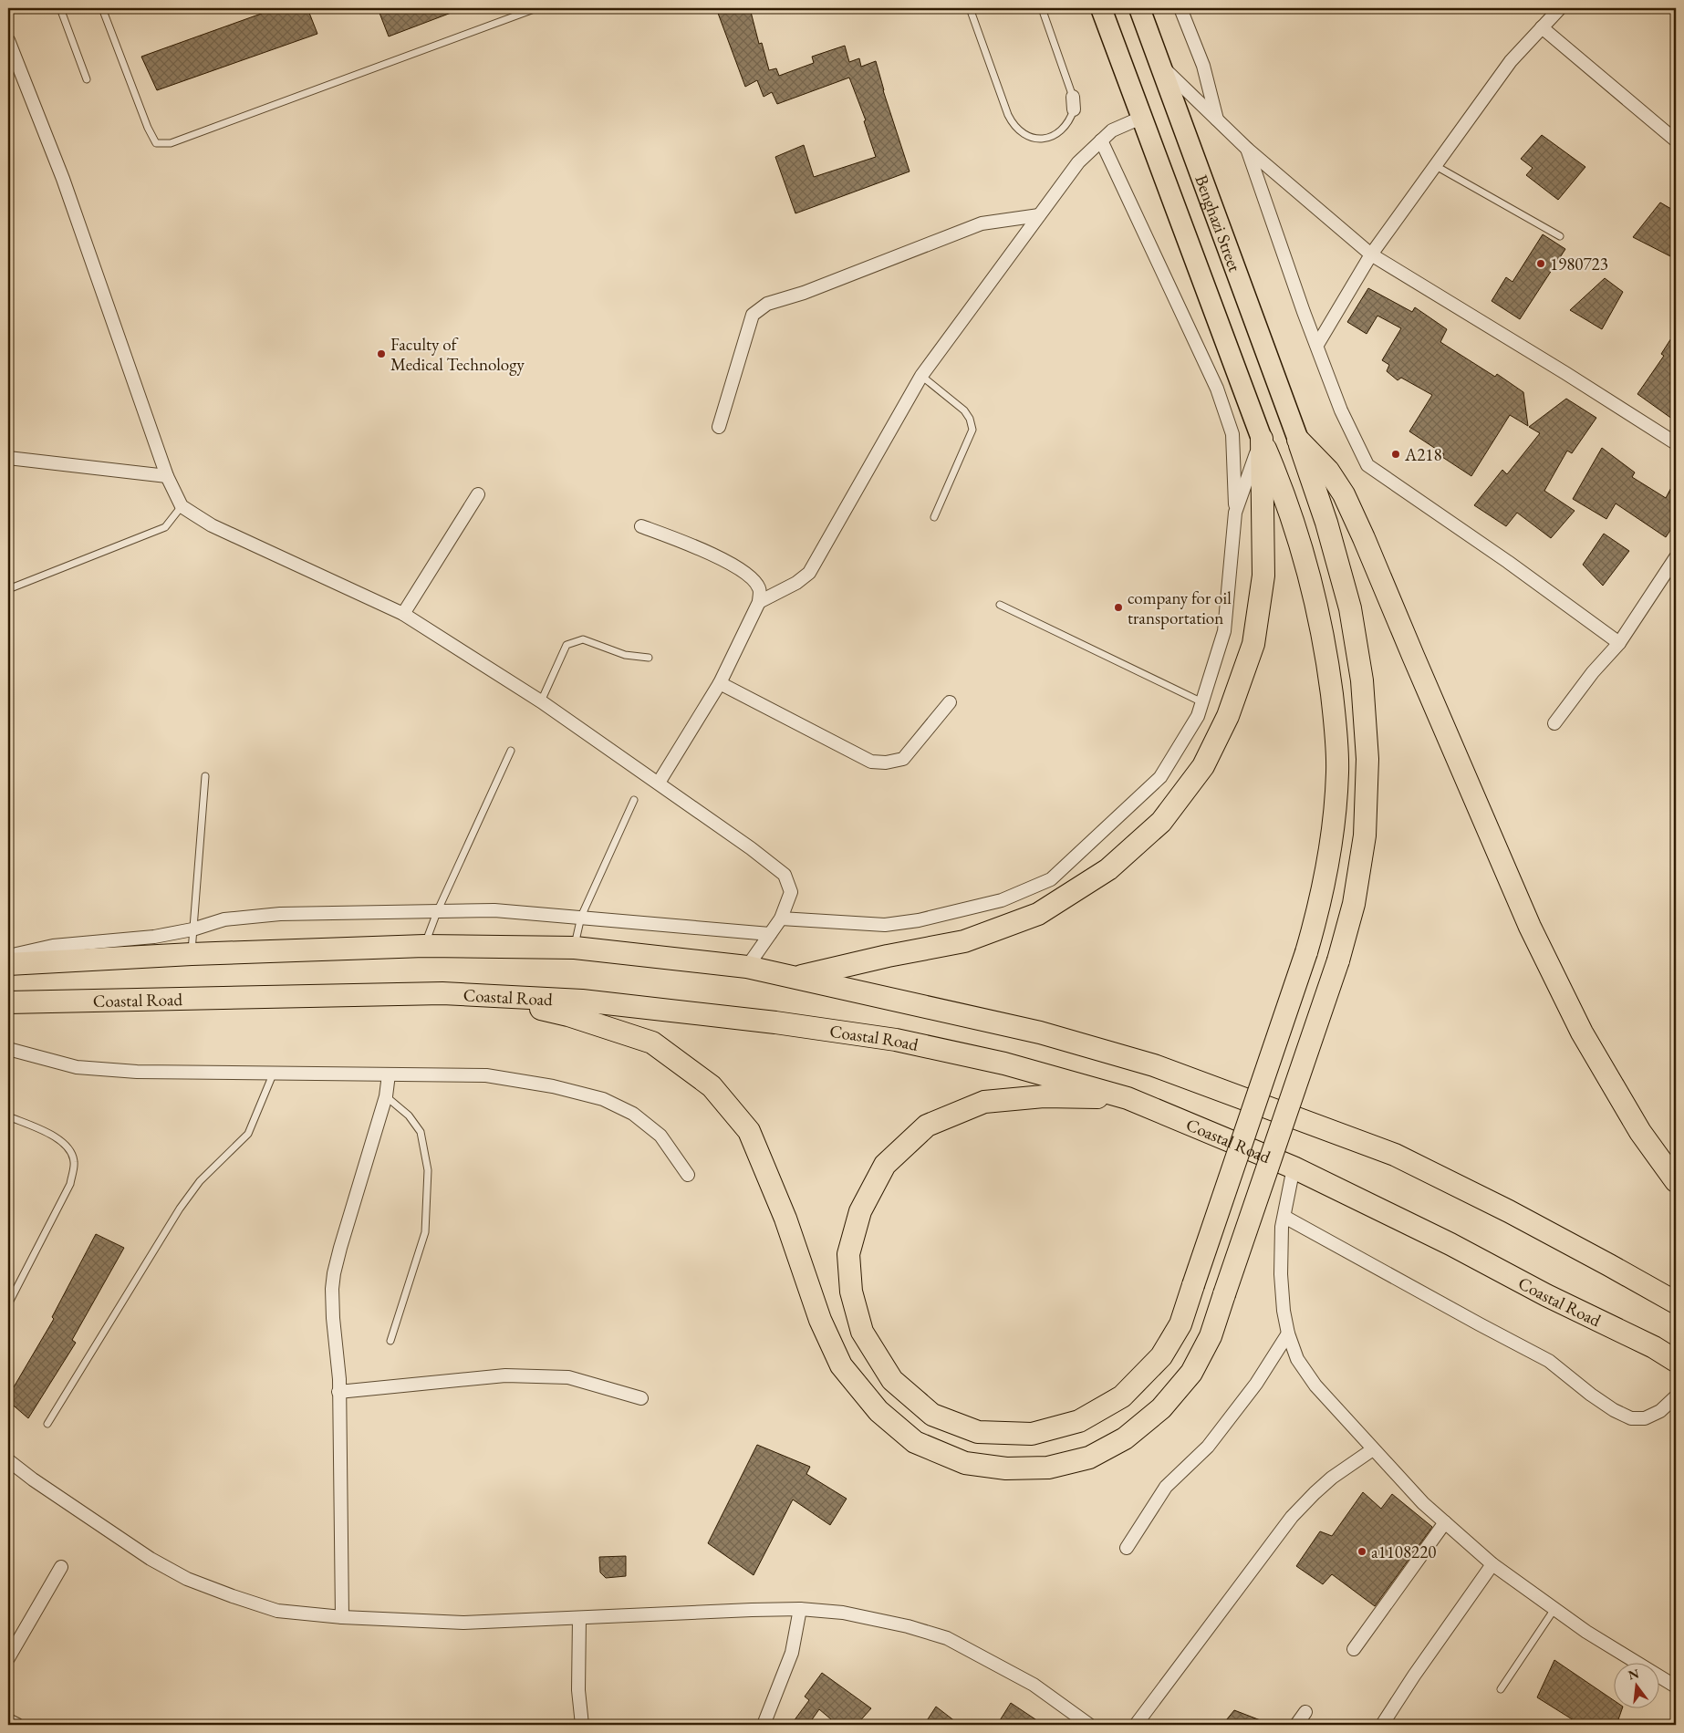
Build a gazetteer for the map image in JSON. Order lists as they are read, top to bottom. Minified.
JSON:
{"streets":{"highway":["Coastal Road"],"main road":["Benghazi Street"]},"places":["1980723","Faculty of Medical Technology","A218","company for oil transportation","a1108220"],"north":"top"}
